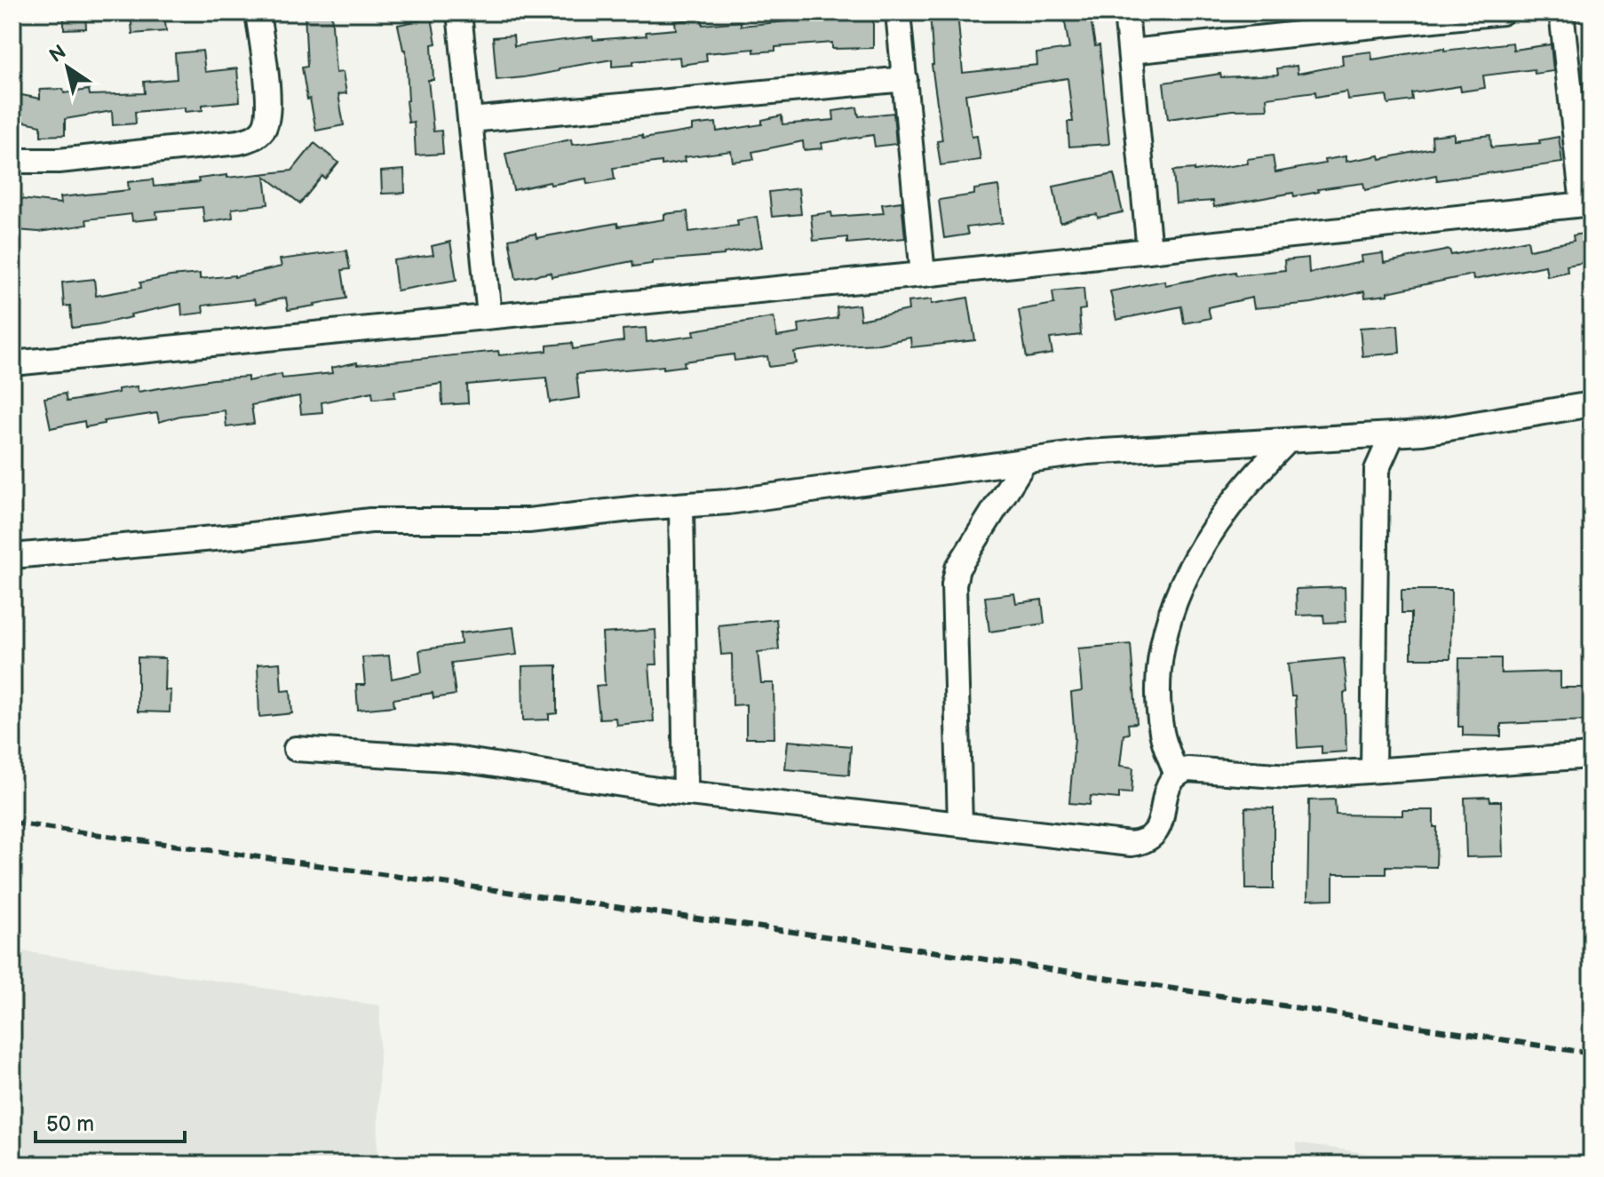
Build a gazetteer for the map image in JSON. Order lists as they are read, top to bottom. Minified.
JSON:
{"scale_bar":"50 m","north":"top left"}
